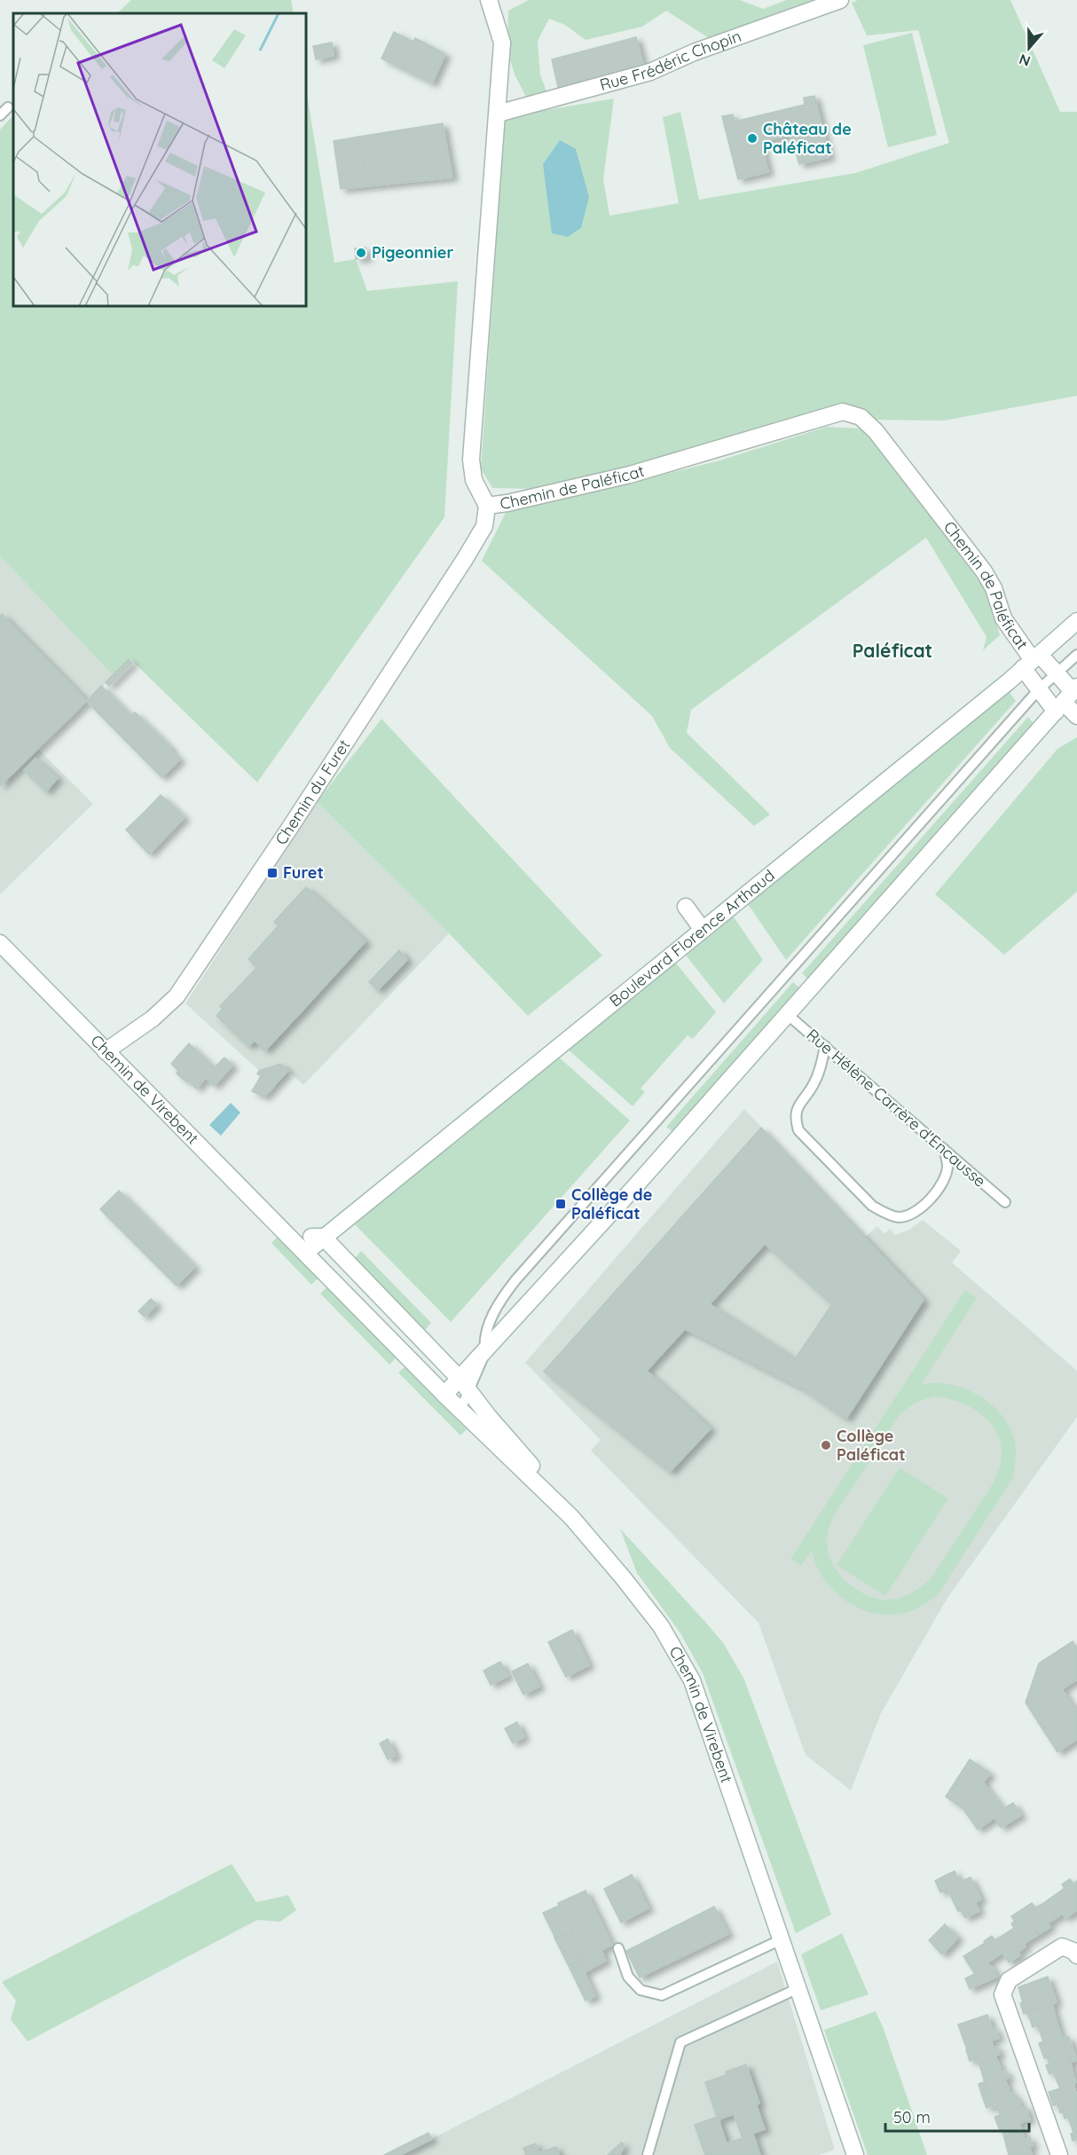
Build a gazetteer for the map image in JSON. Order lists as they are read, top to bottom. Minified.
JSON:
{"streets":{"street":["Rue Frédéric Chopin","Chemin de Paléficat","Chemin du Furet","Boulevard Florence Arthaud","Chemin de Virebent"],"lane":["Rue Hélène Carrère d'Encausse"]},"crossings":[["Rue Frédéric Chopin","Chemin de Paléficat"],["Chemin de Paléficat","Chemin du Furet"],["Chemin de Paléficat","Boulevard Florence Arthaud"],["Chemin du Furet","Chemin de Virebent"],["Boulevard Florence Arthaud","Chemin de Virebent"]],"districts":["Paléficat"],"places":{"other":["Château de Paléficat","Pigeonnier","Collège Paléficat"],"transit":["Furet","Collège de Paléficat"]},"scale_bar":"50 m","north":"bottom"}
